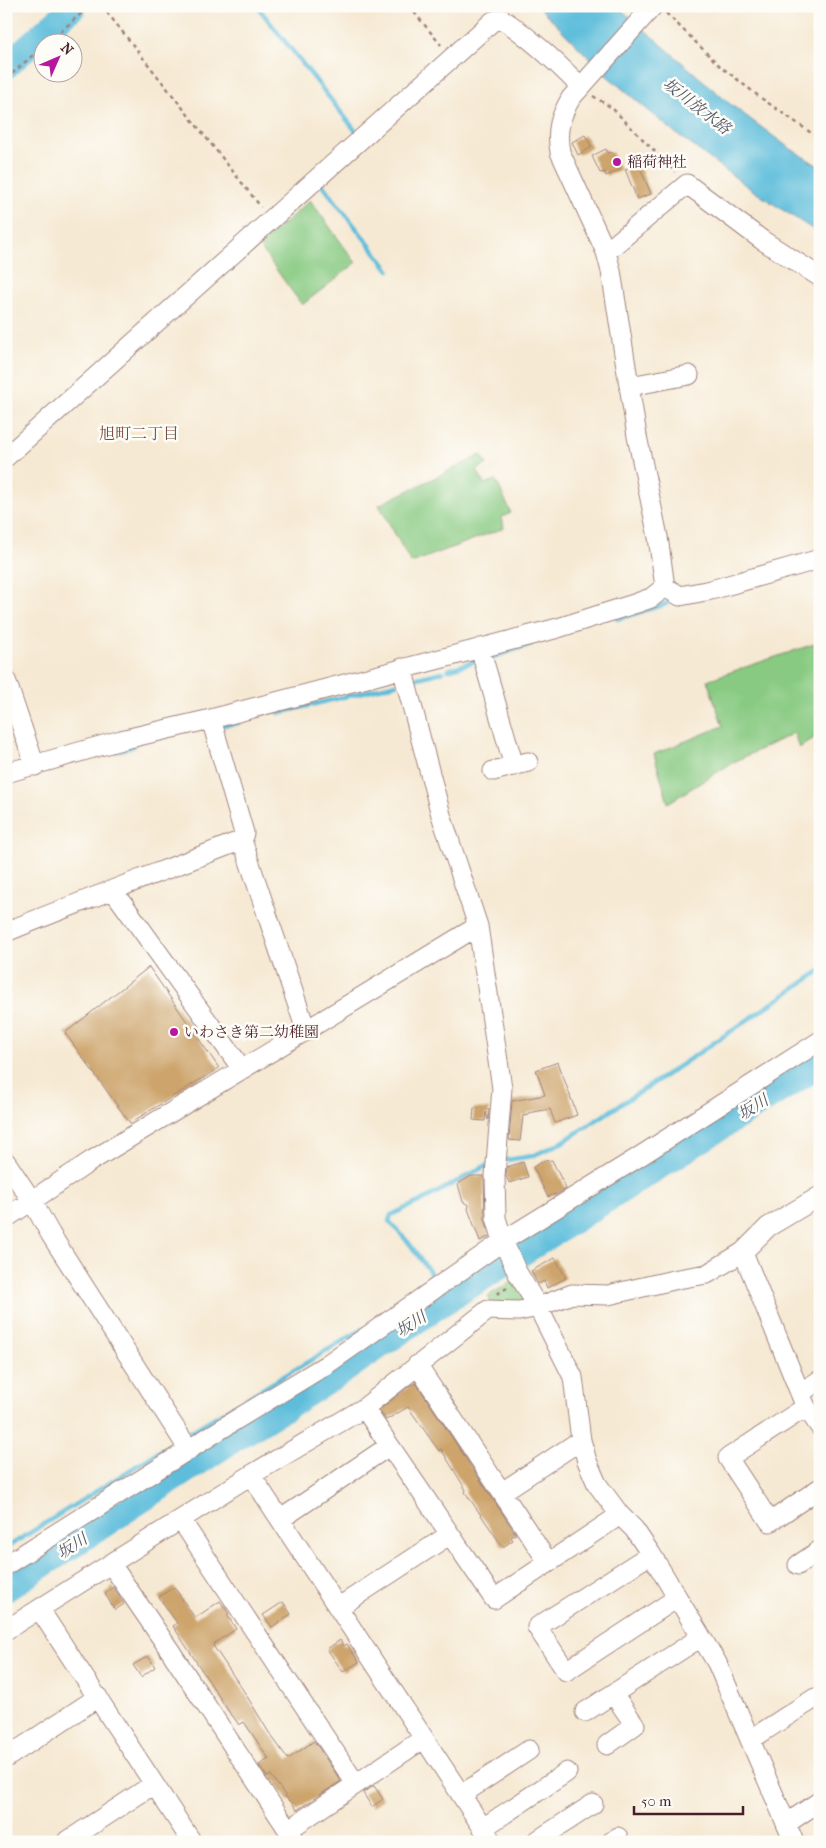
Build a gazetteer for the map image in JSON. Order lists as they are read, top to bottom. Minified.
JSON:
{"districts":["旭町二丁目"],"water":["坂川放水路","坂川"],"places":["稲荷神社","いわさき第二幼稚園"],"scale_bar":"50 m","north":"top right"}
